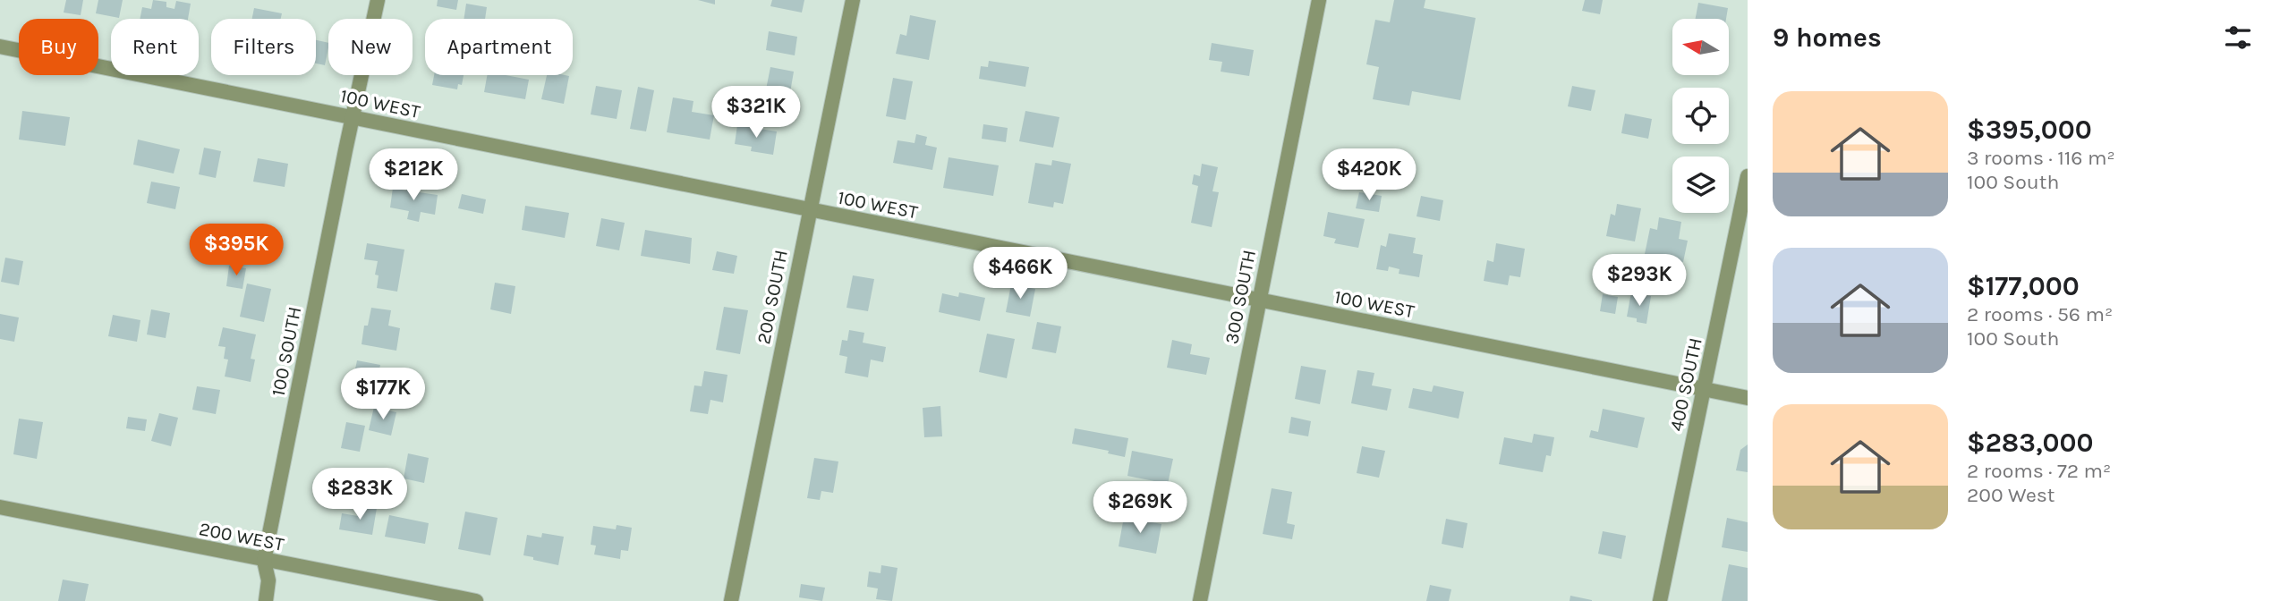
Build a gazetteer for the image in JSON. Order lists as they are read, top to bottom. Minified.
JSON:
{"streets":{"street":["100 WEST","200 SOUTH","300 SOUTH","100 SOUTH","400 SOUTH","200 WEST"]},"crossings":[["100 WEST","200 SOUTH"],["100 WEST","300 SOUTH"],["100 WEST","100 SOUTH"],["100 WEST","400 SOUTH"],["100 SOUTH","200 WEST"]],"north":"left","page":{"heading":"9 homes","chip":["Buy","Rent","Filters","New","Apartment"],"list":[{"name":"$395,000","note":"3 rooms · 116 m² · 100 South"},{"name":"$177,000","note":"2 rooms · 56 m² · 100 South"},{"name":"$283,000","note":"2 rooms · 72 m² · 200 West"}],"price":["$321K","$212K","$420K","$395K","$466K","$293K","$177K","$283K","$269K"]}}
